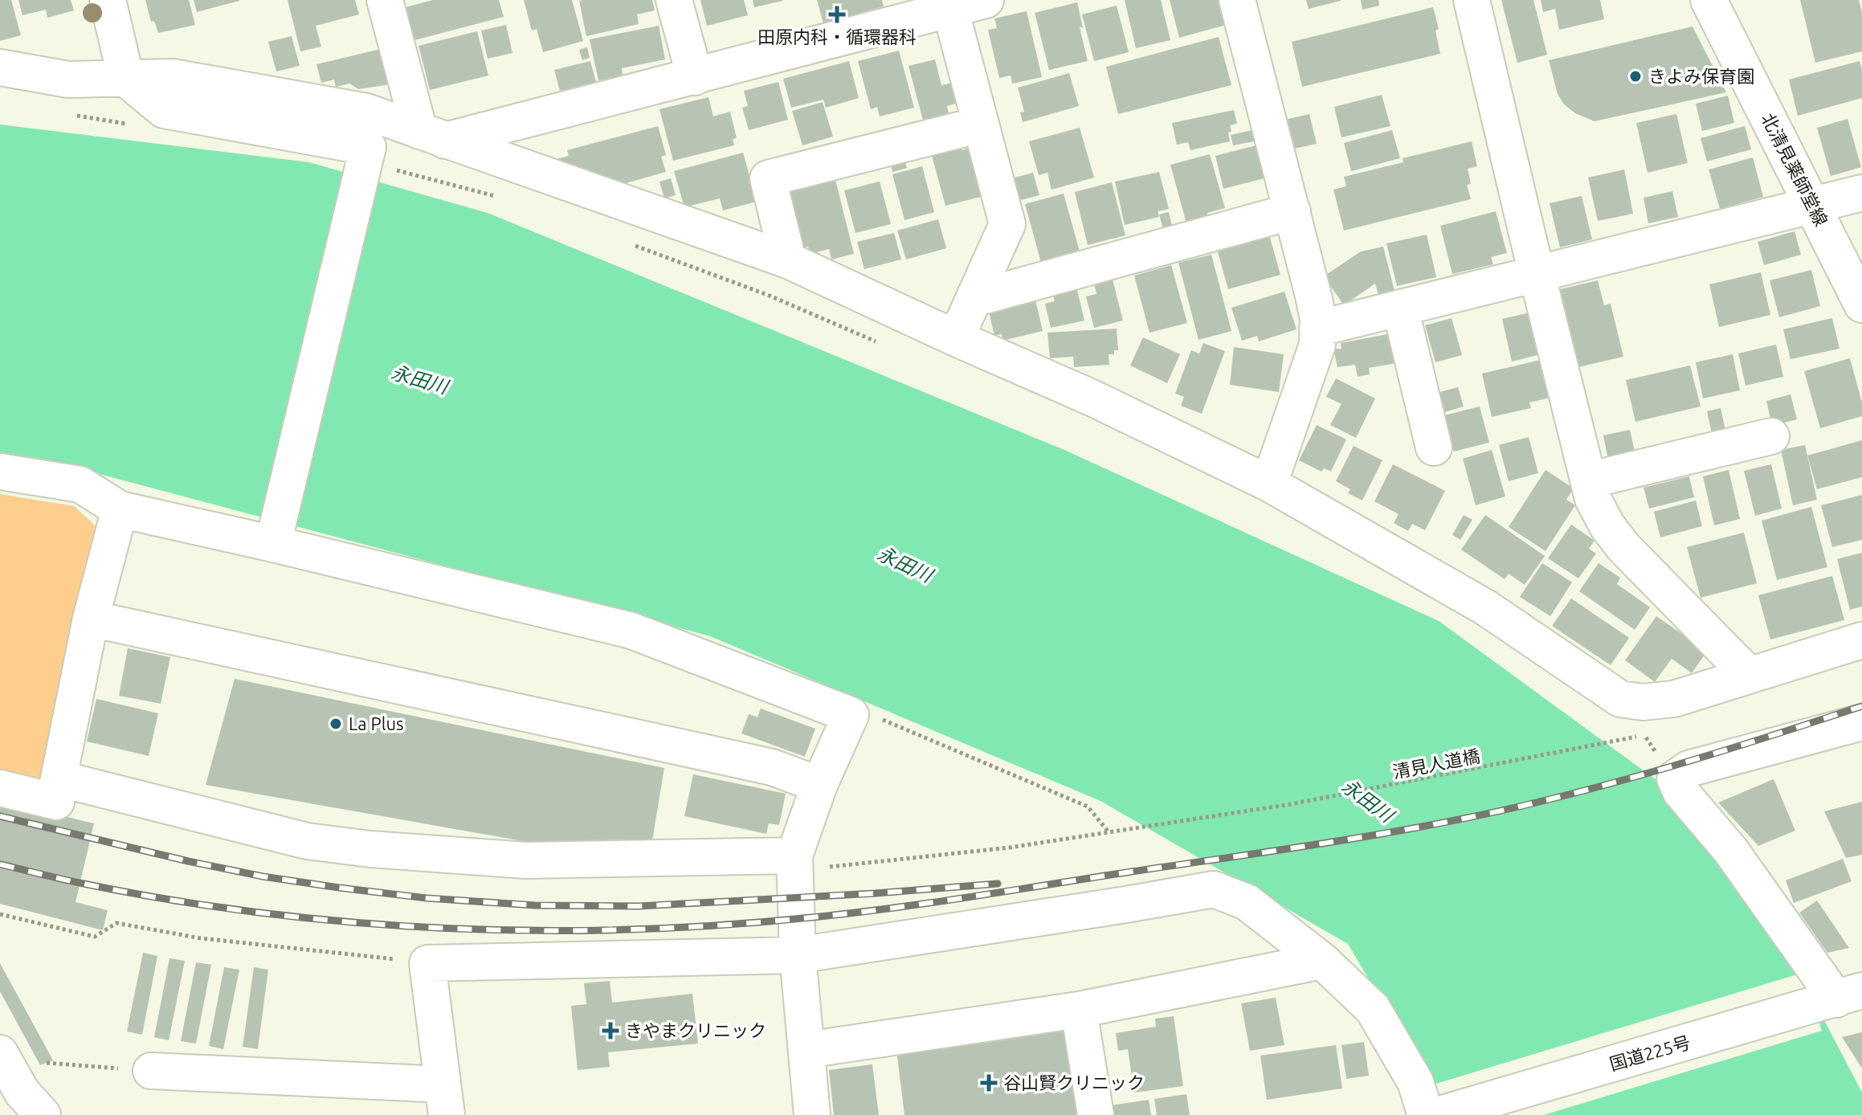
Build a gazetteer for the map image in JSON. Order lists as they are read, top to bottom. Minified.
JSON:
{"streets":{"main road":["北清見薬師堂線","国道225号"],"path":["清見人道橋"]},"water":["永田川"],"places":{"health":["田原内科・循環器科","きやまクリニック","谷山賢クリニック"],"other":["きよみ保育園","La Plus"]}}
